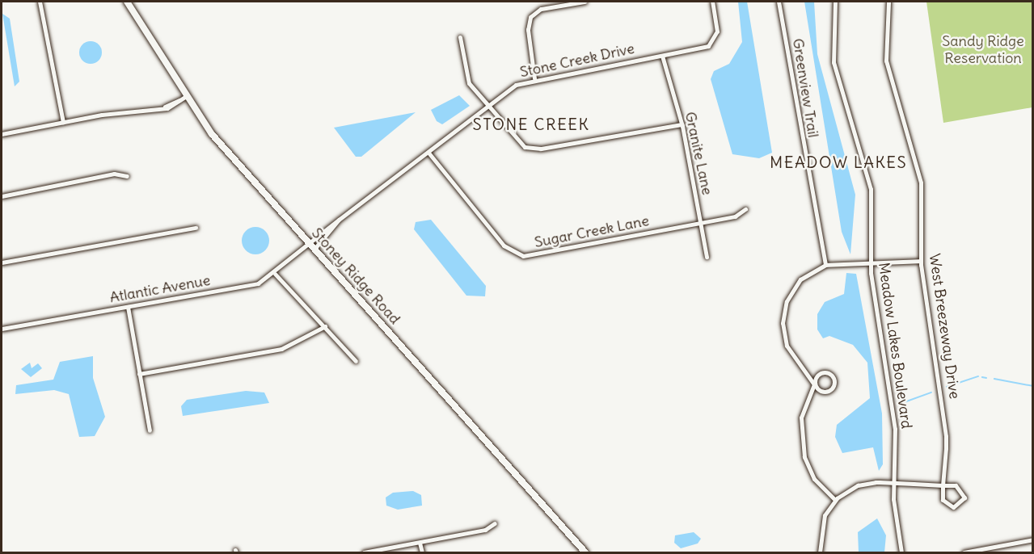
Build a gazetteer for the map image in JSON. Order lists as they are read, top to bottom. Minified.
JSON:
{"streets":{"street":["Stone Creek Drive","Greenview Trail","Granite Lane","Sugar Creek Lane","Stoney Ridge Road","Atlantic Avenue","West Breezeway Drive","Meadow Lakes Boulevard"]},"crossings":[["Stone Creek Drive","Granite Lane"],["Stone Creek Drive","Sugar Creek Lane"],["Stone Creek Drive","Stoney Ridge Road"],["Stone Creek Drive","Atlantic Avenue"],["Granite Lane","Sugar Creek Lane"],["Stoney Ridge Road","Atlantic Avenue"],["West Breezeway Drive","Meadow Lakes Boulevard"]],"districts":["STONE CREEK","MEADOW LAKES"],"parks":["Sandy Ridge Reservation"]}
